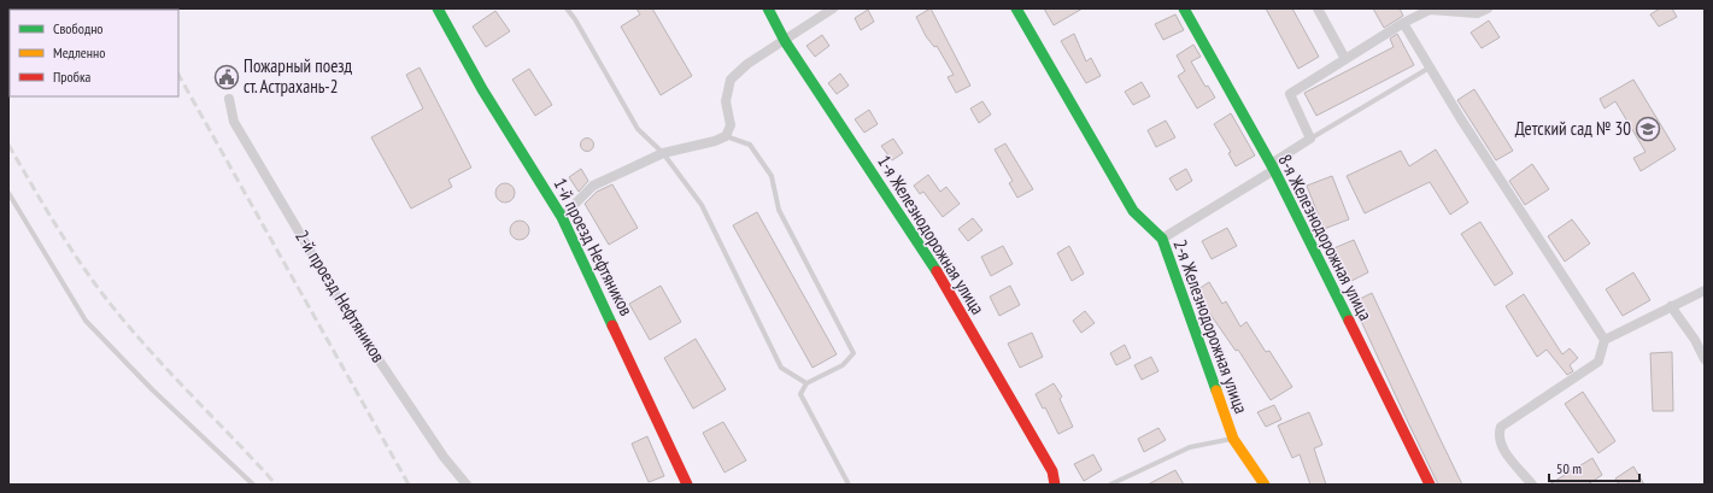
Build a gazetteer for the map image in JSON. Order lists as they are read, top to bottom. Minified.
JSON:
{"streets":{"street":["1-я Железнодорожная улица","8-я Железнодорожная улица","1-й проезд Нефтяников","2-й проезд Нефтяников","2-я Железнодорожная улица"]},"places":{"public building":["Пожарный поезд ст. Астрахань-2"],"school or university":["Детский сад № 30"]},"legend":["Свободно","Медленно","Пробка"],"scale_bar":"50 m"}
